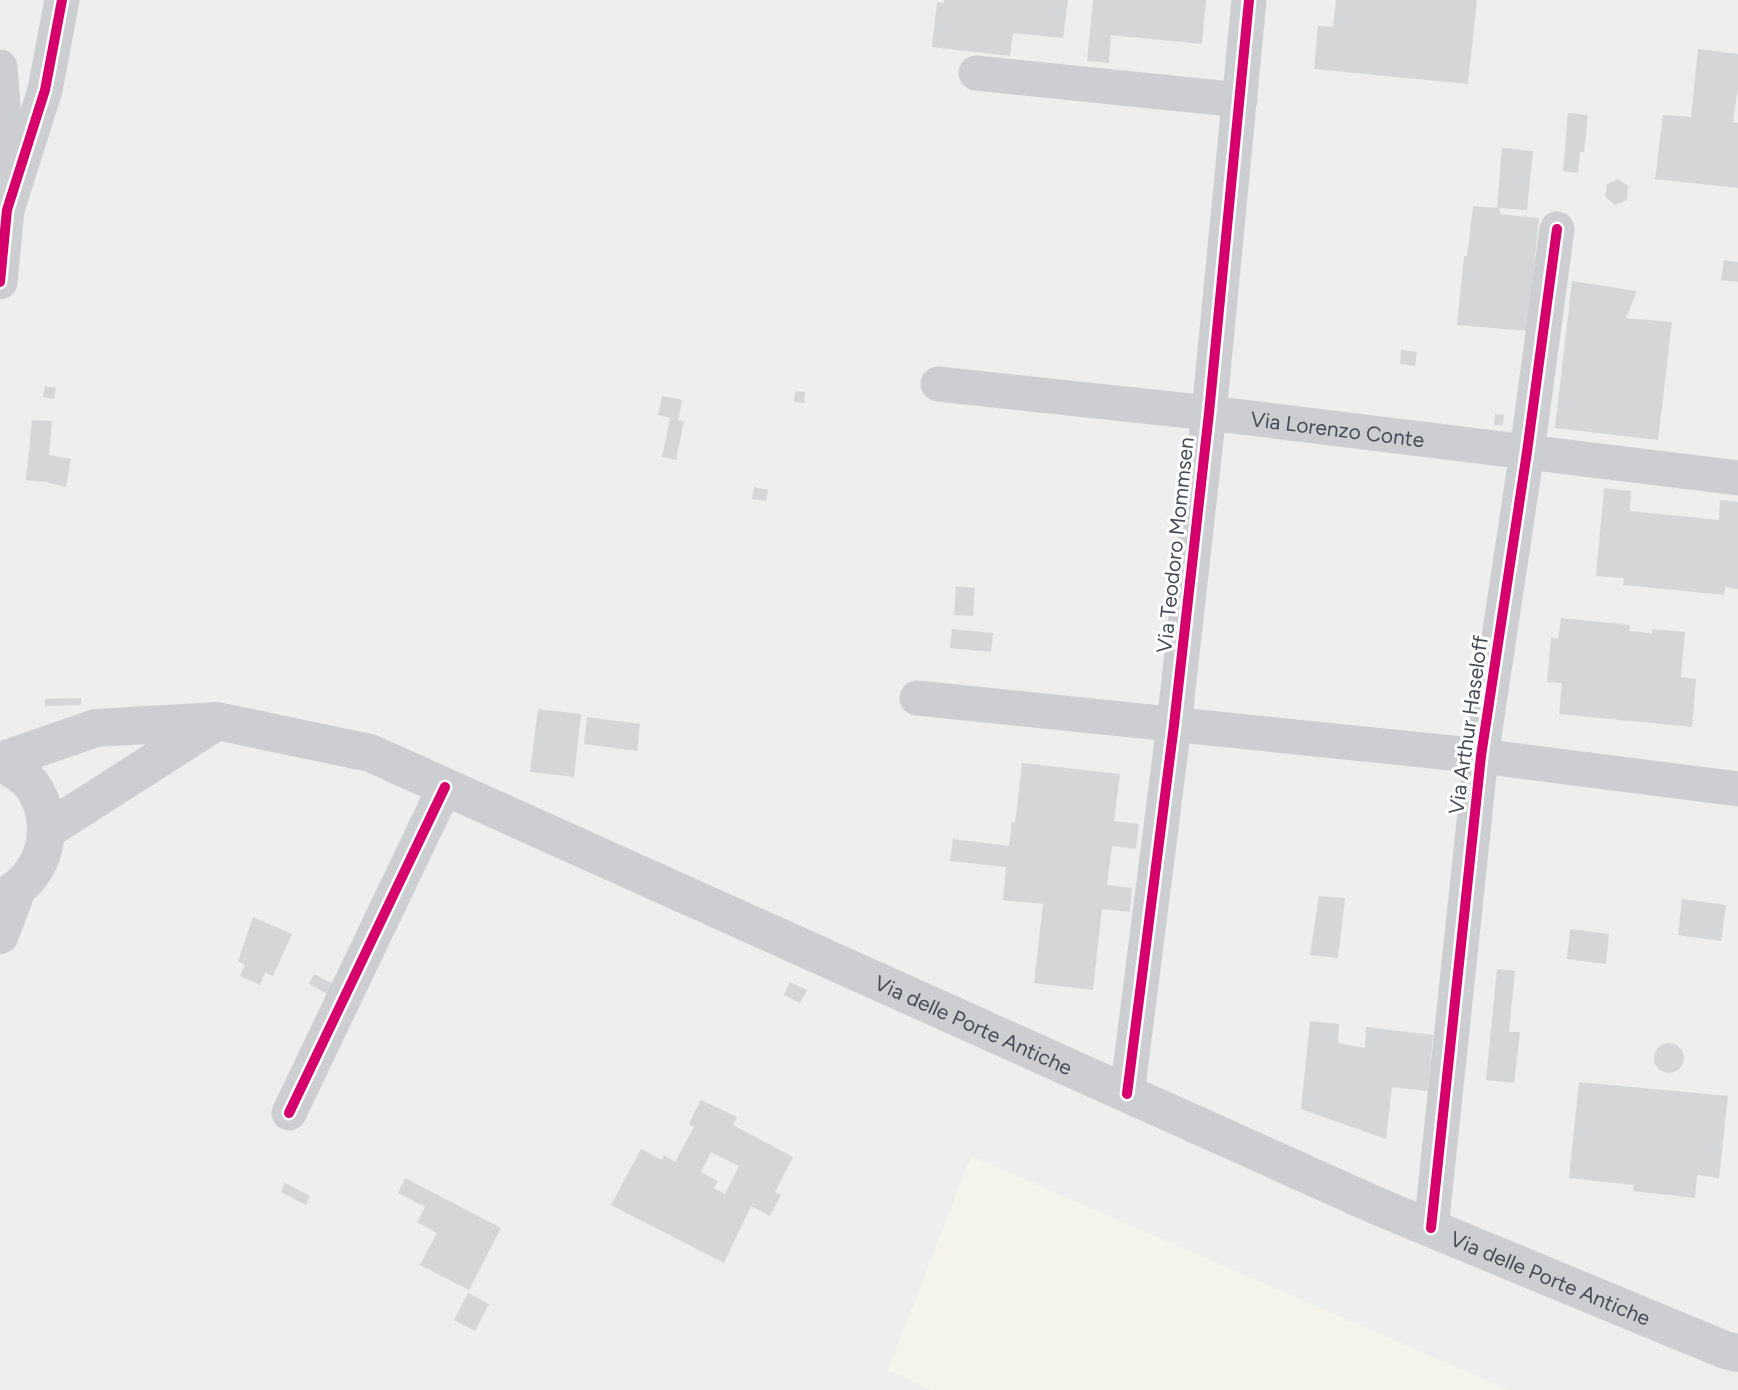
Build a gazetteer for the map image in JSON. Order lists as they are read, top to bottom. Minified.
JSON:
{"streets":{"main road":["Via delle Porte Antiche"],"street":["Via Lorenzo Conte","Via Teodoro Mommsen","Via Arthur Haseloff"]},"crossings":[["Via Lorenzo Conte","Via Teodoro Mommsen"],["Via Lorenzo Conte","Via Arthur Haseloff"],["Via Teodoro Mommsen","Via delle Porte Antiche"],["Via Arthur Haseloff","Via delle Porte Antiche"]]}
